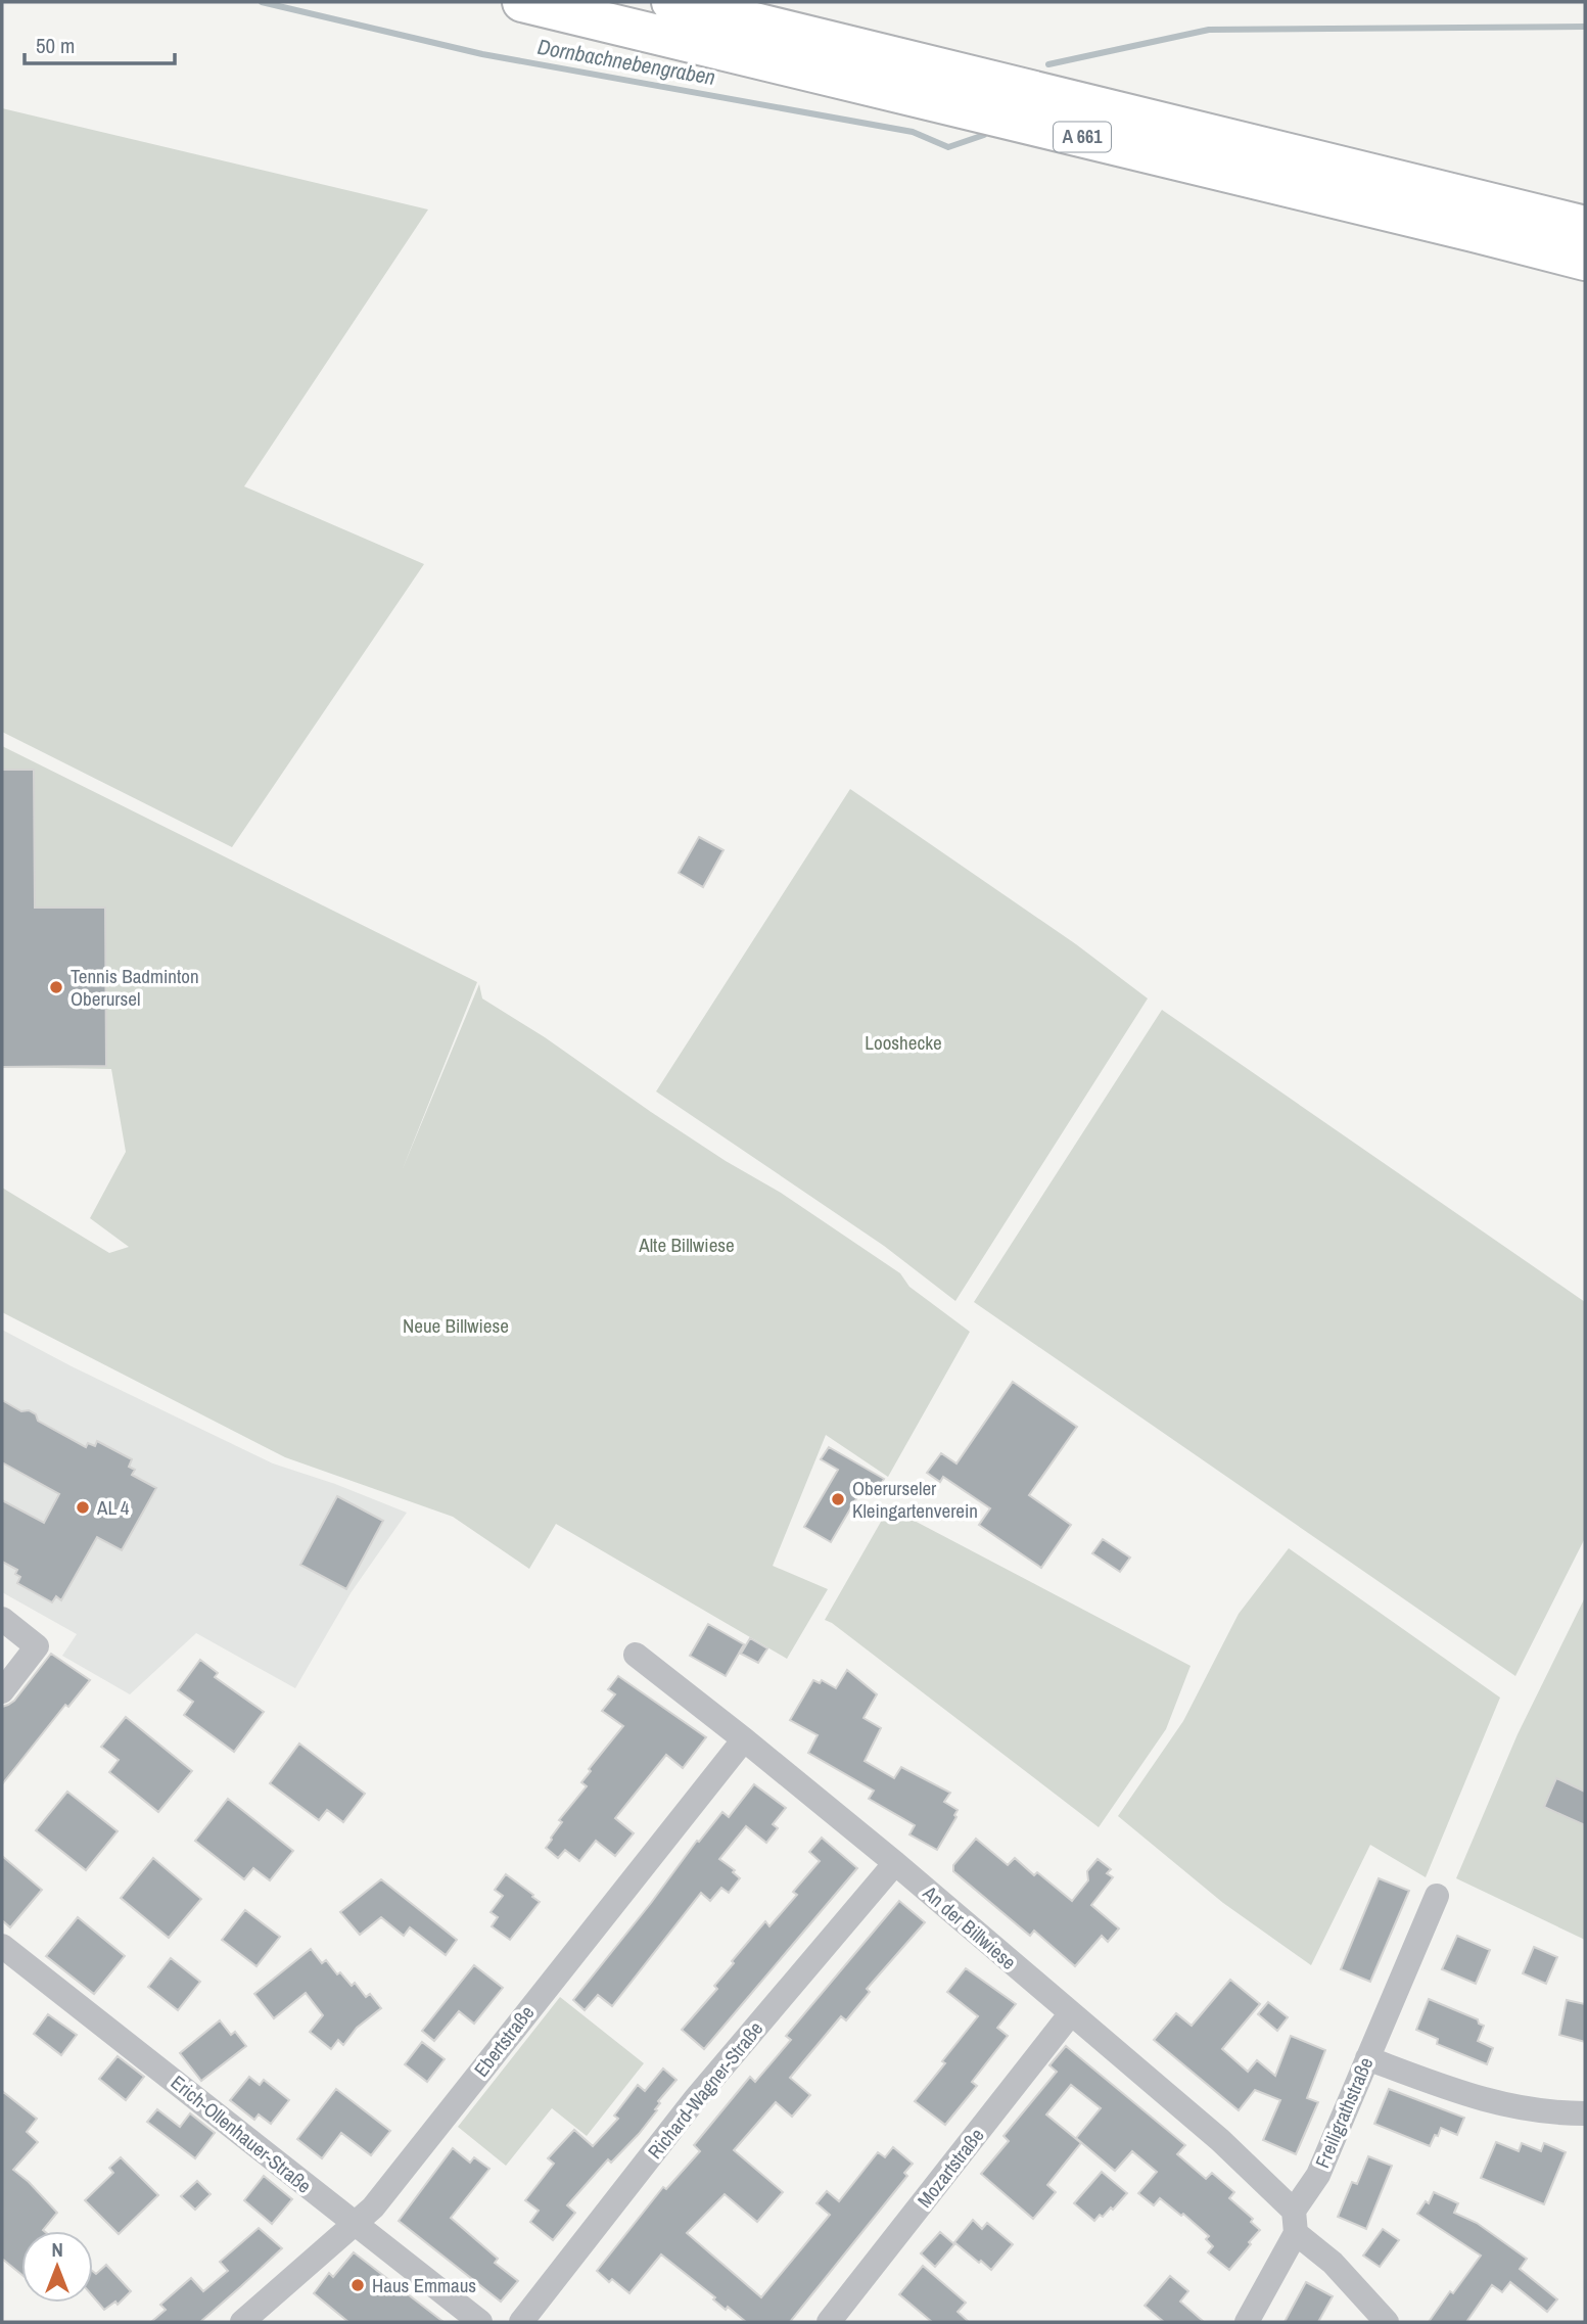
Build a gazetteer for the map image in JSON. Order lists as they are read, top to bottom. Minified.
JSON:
{"streets":{"highway":["A 661"],"street":["An der Billwiese","Ebertstraße","Richard-Wagner-Straße","Freiligrathstraße","Erich-Ollenhauer-Straße","Mozartstraße"]},"crossings":[["An der Billwiese","Ebertstraße"],["An der Billwiese","Richard-Wagner-Straße"],["An der Billwiese","Freiligrathstraße"],["An der Billwiese","Mozartstraße"],["Ebertstraße","Erich-Ollenhauer-Straße"]],"water":["Dornbachnebengraben"],"parks":["Looshecke","Alte Billwiese","Neue Billwiese"],"places":["Tennis Badminton Oberursel","Oberurseler Kleingartenverein","AL 4","Haus Emmaus"],"scale_bar":"50 m","north":"top"}
